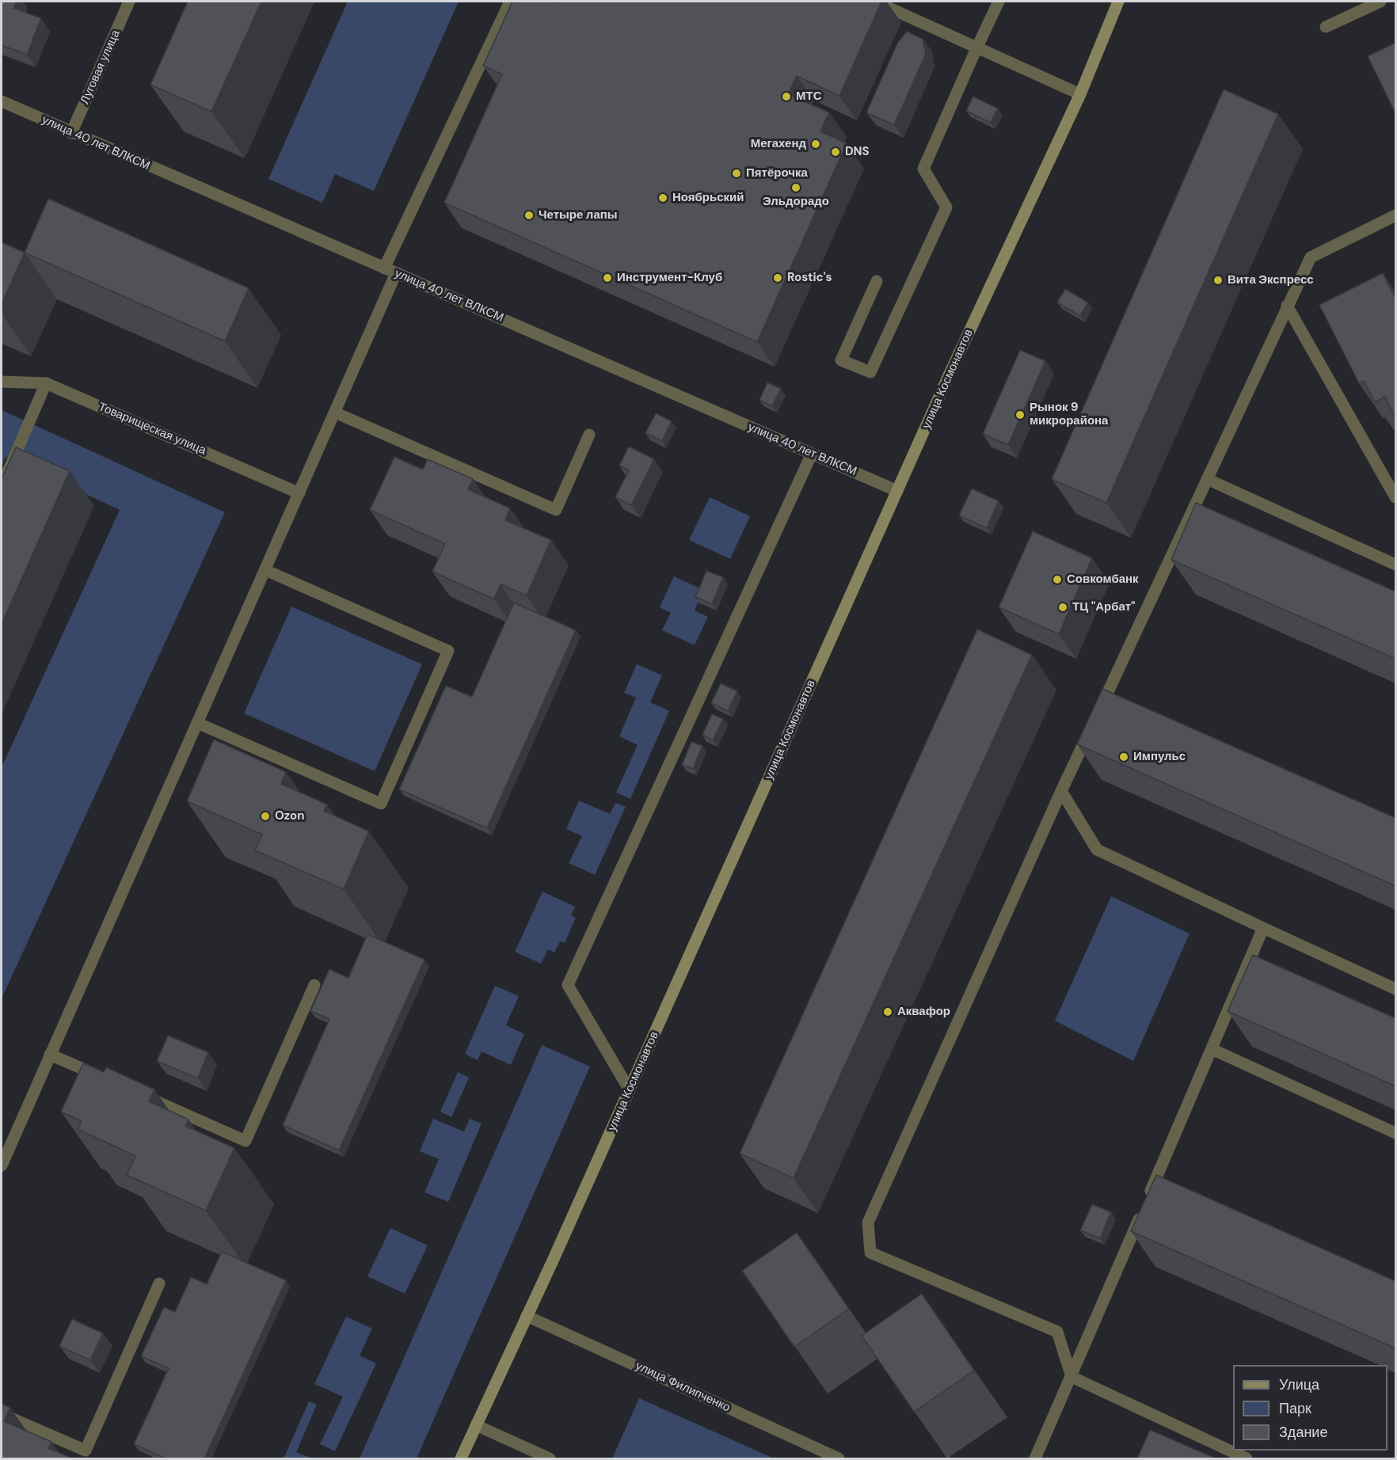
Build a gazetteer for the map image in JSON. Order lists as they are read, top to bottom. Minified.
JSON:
{"streets":{"main road":["улица Космонавтов"],"street":["Луговая улица","улица 40 лет ВЛКСМ","Товарищеская улица","улица Филипченко"]},"crossings":[["Луговая улица","улица 40 лет ВЛКСМ"],["улица 40 лет ВЛКСМ","улица Космонавтов"],["улица Космонавтов","улица Филипченко"]],"places":["МТС","Мегахенд","DNS","Пятёрочка","Эльдорадо","Ноябрьский","Четыре лапы","Инструмент-Клуб","Rostic's","Вита Экспресс","Рынок 9 микрорайона","Совкомбанк","ТЦ \"Арбат\"","Импульс","Ozon","Аквафор"],"legend":["Улица","Парк","Здание"]}
